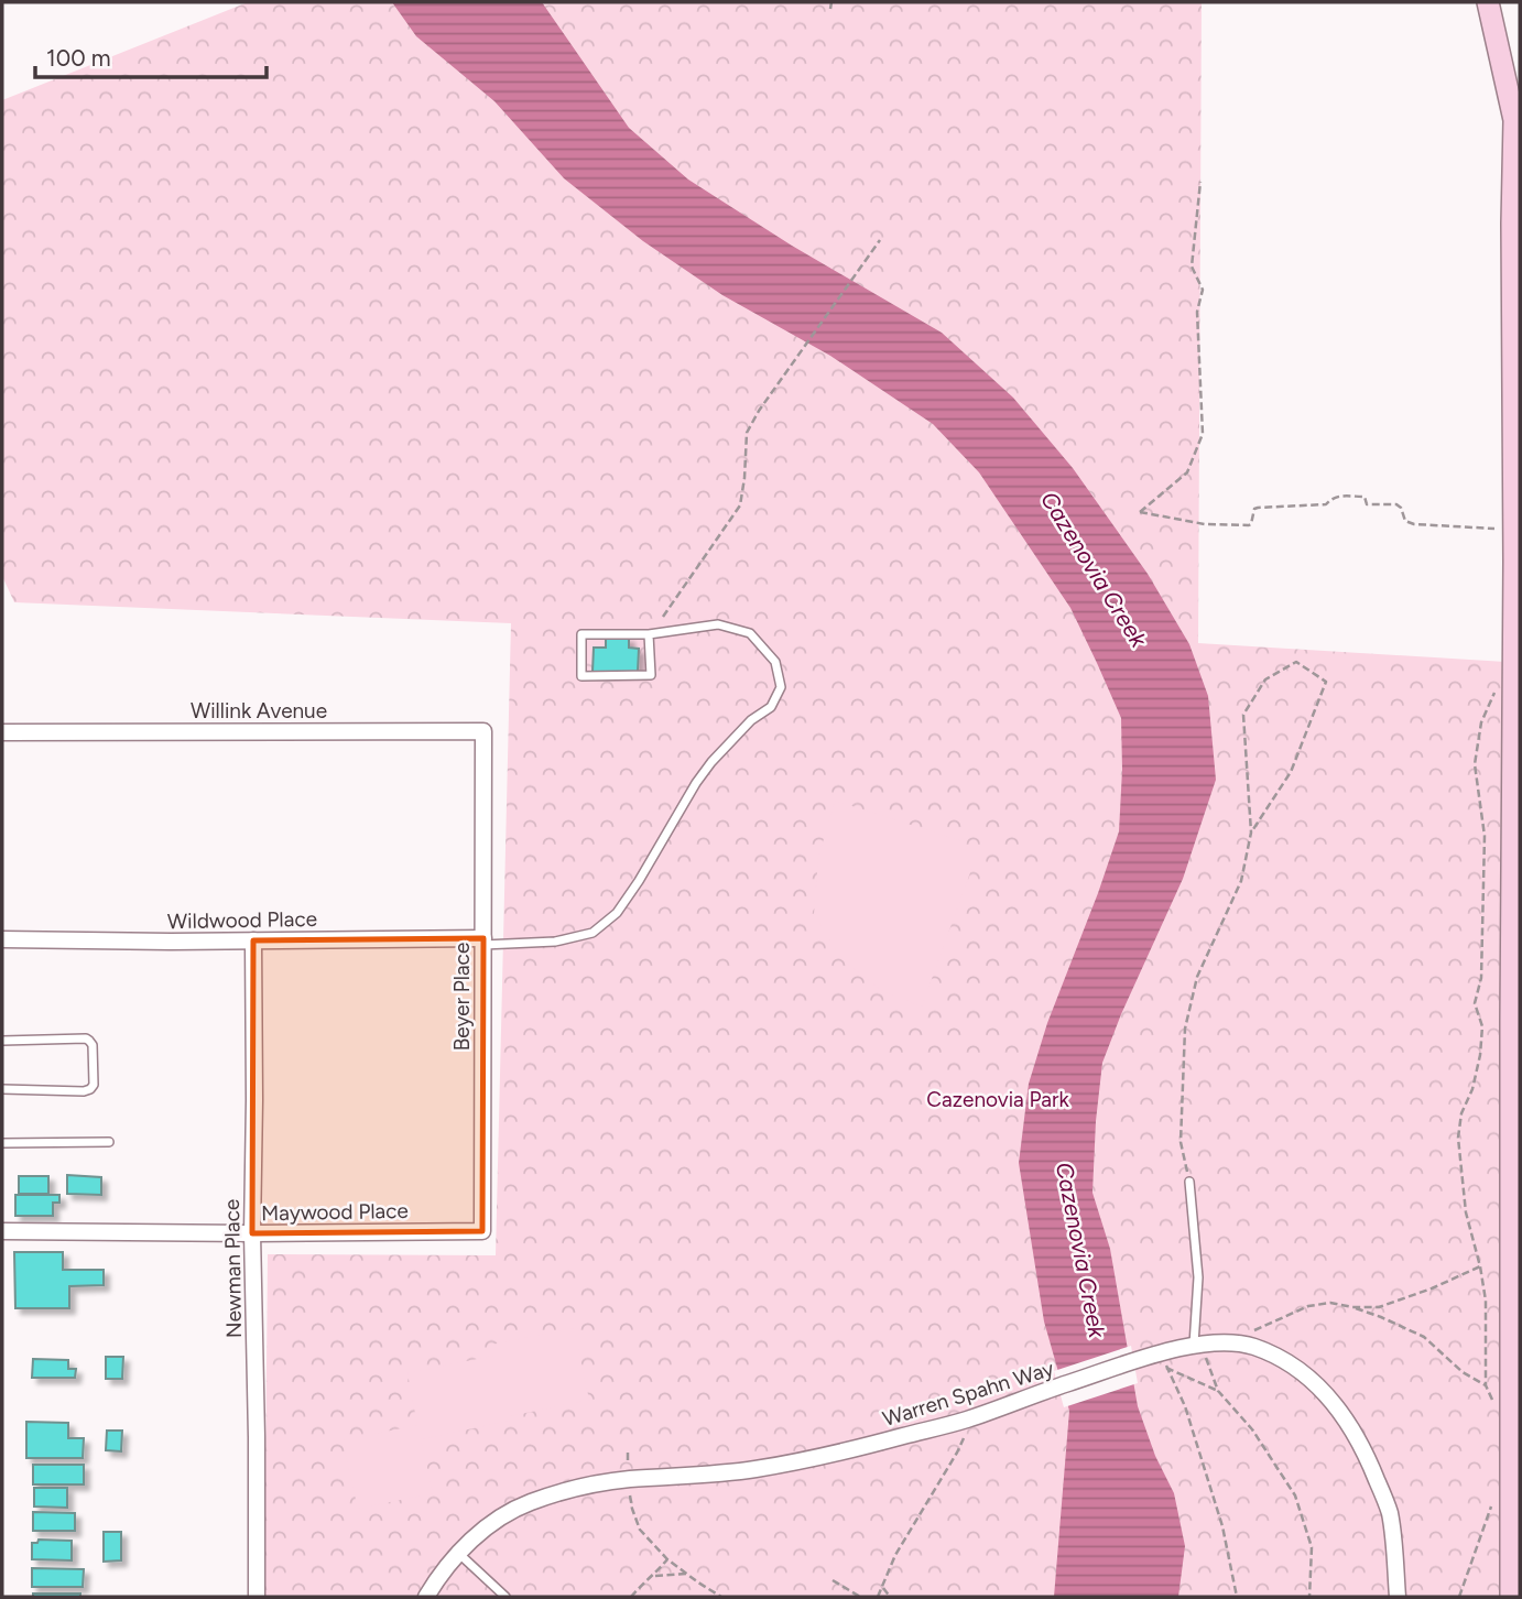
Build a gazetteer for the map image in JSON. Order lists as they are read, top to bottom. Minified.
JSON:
{"streets":{"street":["Willink Avenue","Wildwood Place","Beyer Place","Maywood Place","Newman Place","Warren Spahn Way"]},"crossings":[["Willink Avenue","Beyer Place"],["Wildwood Place","Beyer Place"],["Wildwood Place","Newman Place"],["Beyer Place","Maywood Place"],["Maywood Place","Newman Place"]],"water":["Cazenovia Creek"],"parks":["Cazenovia Park"],"scale_bar":"100 m"}
